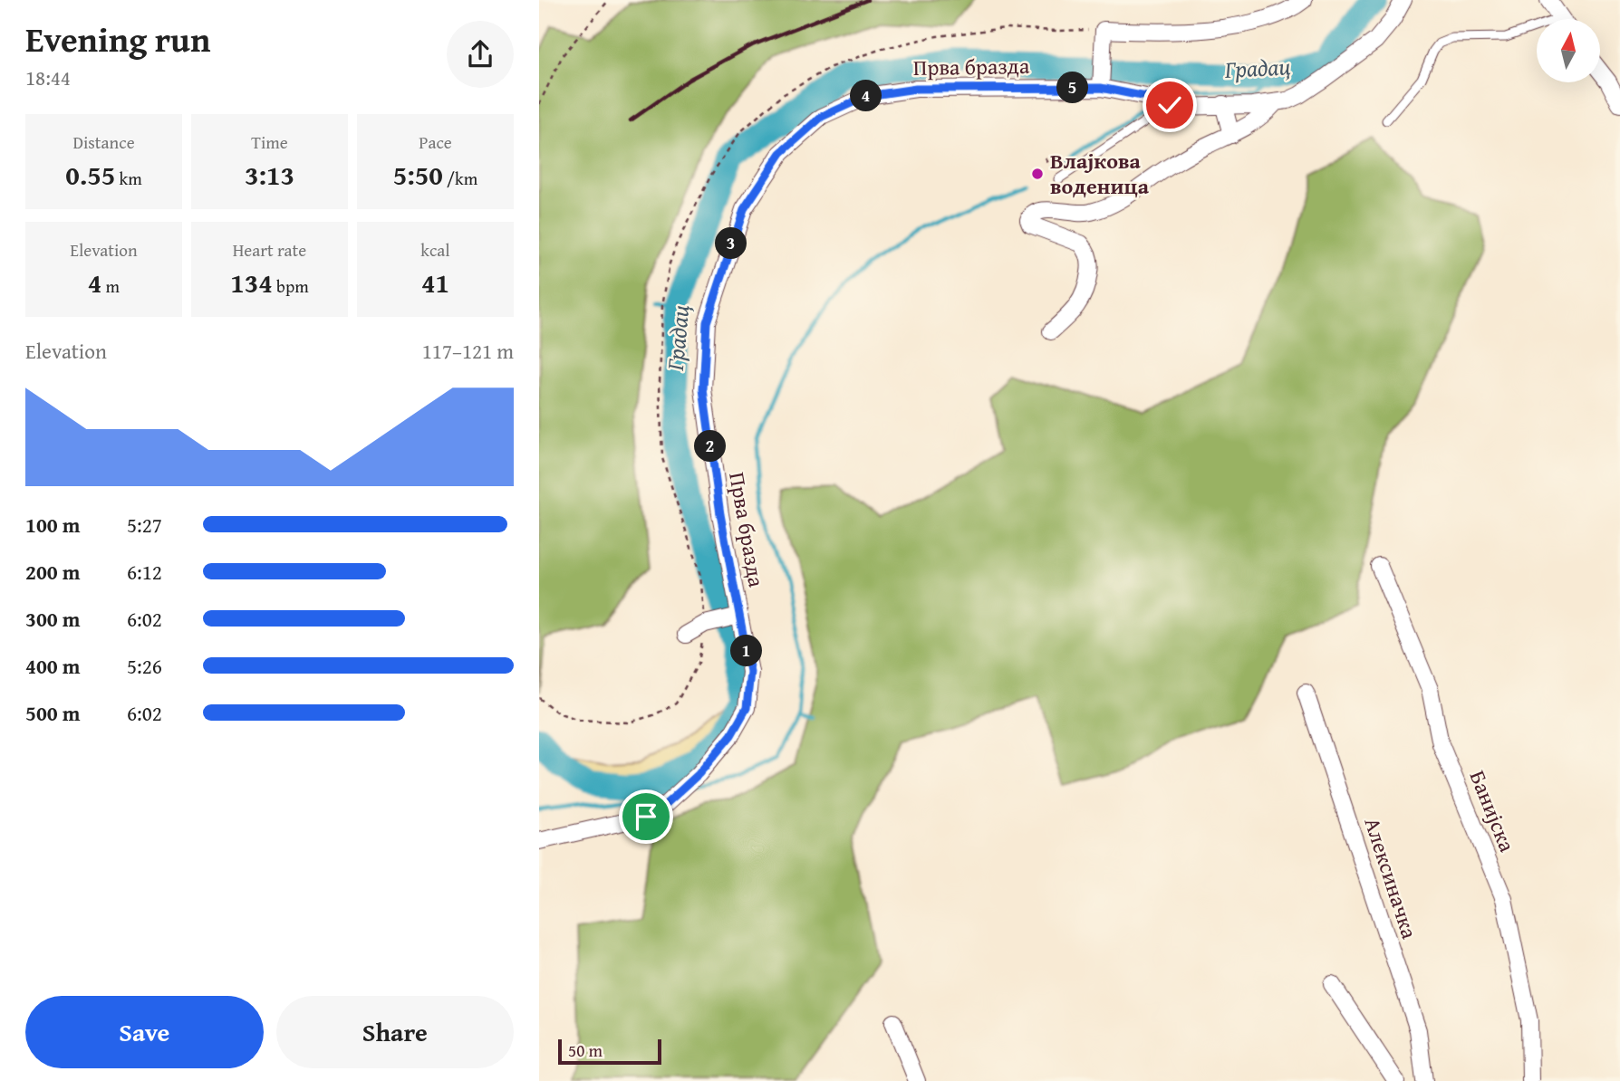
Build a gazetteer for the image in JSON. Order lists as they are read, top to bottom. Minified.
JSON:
{"streets":{"street":["Прва бразда","Банијска","Алексиначка"]},"water":["Градац"],"places":["Влајкова воденица"],"scale_bar":"50 m","north":"top","page":{"heading":["Evening run","18:44"],"pins":["5","4","3","2","1"],"stats":[["Distance","0.55 km"],["Time","3:13"],["Pace","5:50 /km"],["Elevation","4 m"],["Heart rate","134 bpm"],["kcal","41"]],"chart":["Elevation","117–121 m"],"list":[{"name":"100 m","note":"5:27"},{"name":"200 m","note":"6:12"},{"name":"300 m","note":"6:02"},{"name":"400 m","note":"5:26"},{"name":"500 m","note":"6:02"}],"buttons":["Save","Share"],"scale":"50 m"}}
